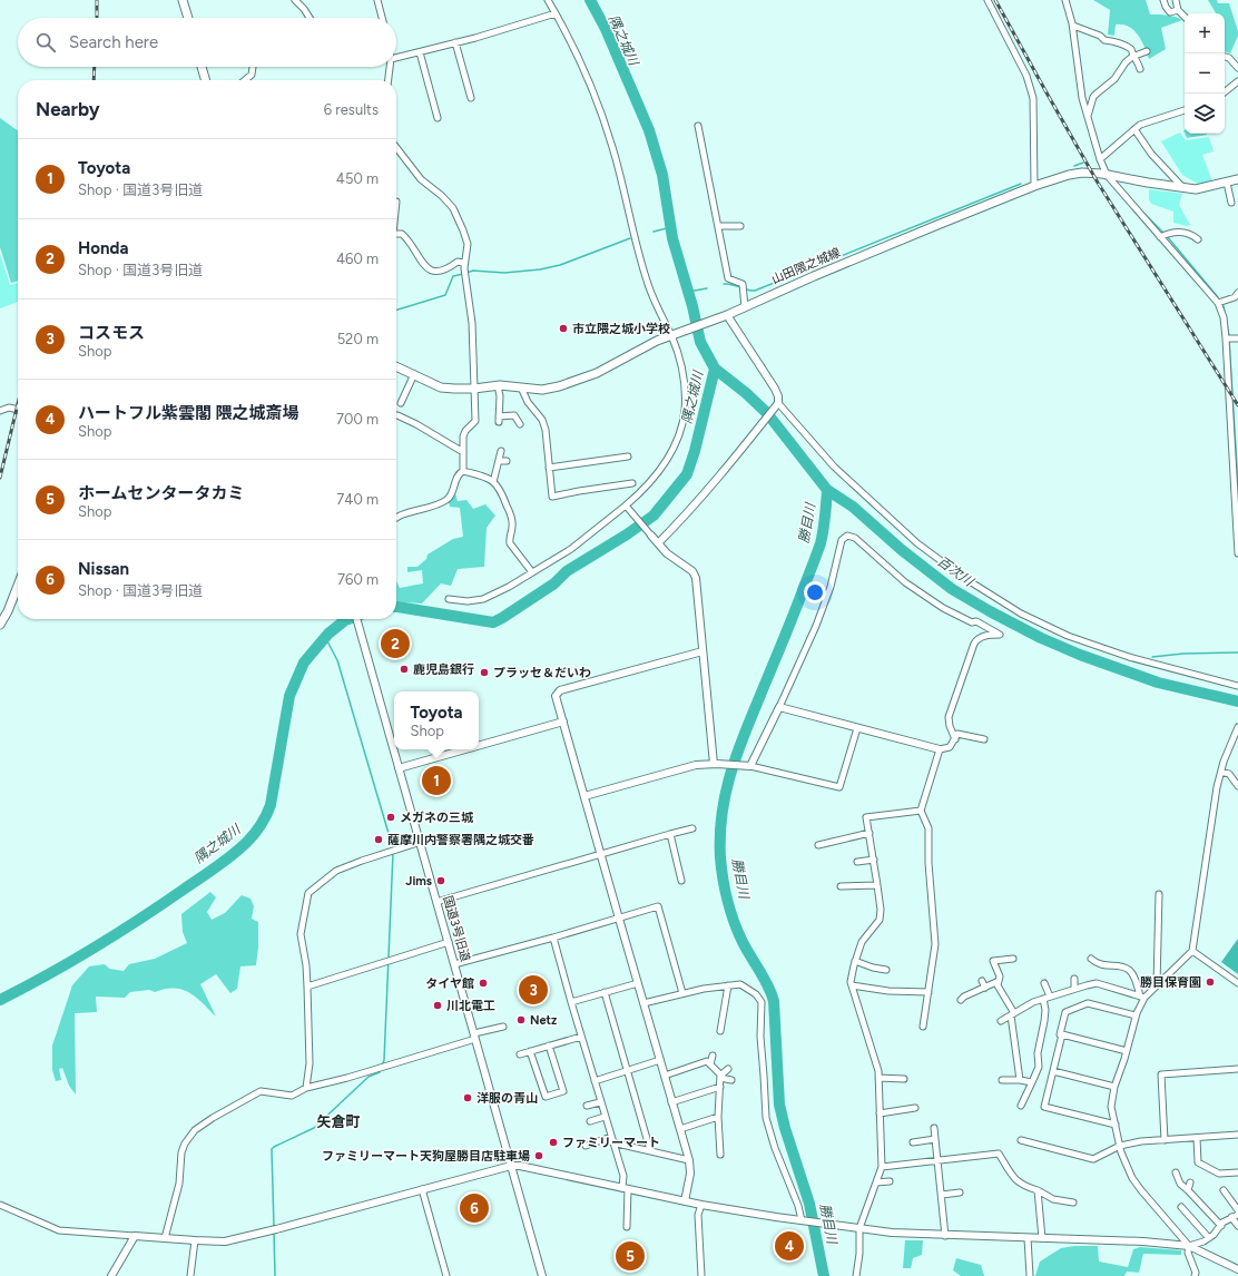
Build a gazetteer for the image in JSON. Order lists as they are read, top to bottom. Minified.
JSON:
{"streets":{"main road":["山田隈之城線"],"street":["国道3号旧道"]},"districts":["矢倉町"],"water":["隅之城川","勝目川","百次川"],"places":["市立隈之城小学校","鹿児島銀行","プラッセ＆だいわ","メガネの三城","薩摩川内警察署隅之城交番","Jims","勝目保育園","タイヤ館","川北電工","Netz","洋服の青山","ファミリーマート","ファミリーマート天狗屋勝目店駐車場"],"page":{"map_buttons":["+","−"],"search":"Search here","heading":["Nearby","6 results"],"list":[{"mark":"1","name":"Toyota","note":"Shop · 国道3号旧道","value":"450 m"},{"mark":"2","name":"Honda","note":"Shop · 国道3号旧道","value":"460 m"},{"mark":"3","name":"コスモス","note":"Shop","value":"520 m"},{"mark":"4","name":"ハートフル紫雲閣 隈之城斎場","note":"Shop","value":"700 m"},{"mark":"5","name":"ホームセンタータカミ","note":"Shop","value":"740 m"},{"mark":"6","name":"Nissan","note":"Shop · 国道3号旧道","value":"760 m"}],"pins":["2","1","3","6","4","5"],"popup":["Toyota","Shop"]}}
